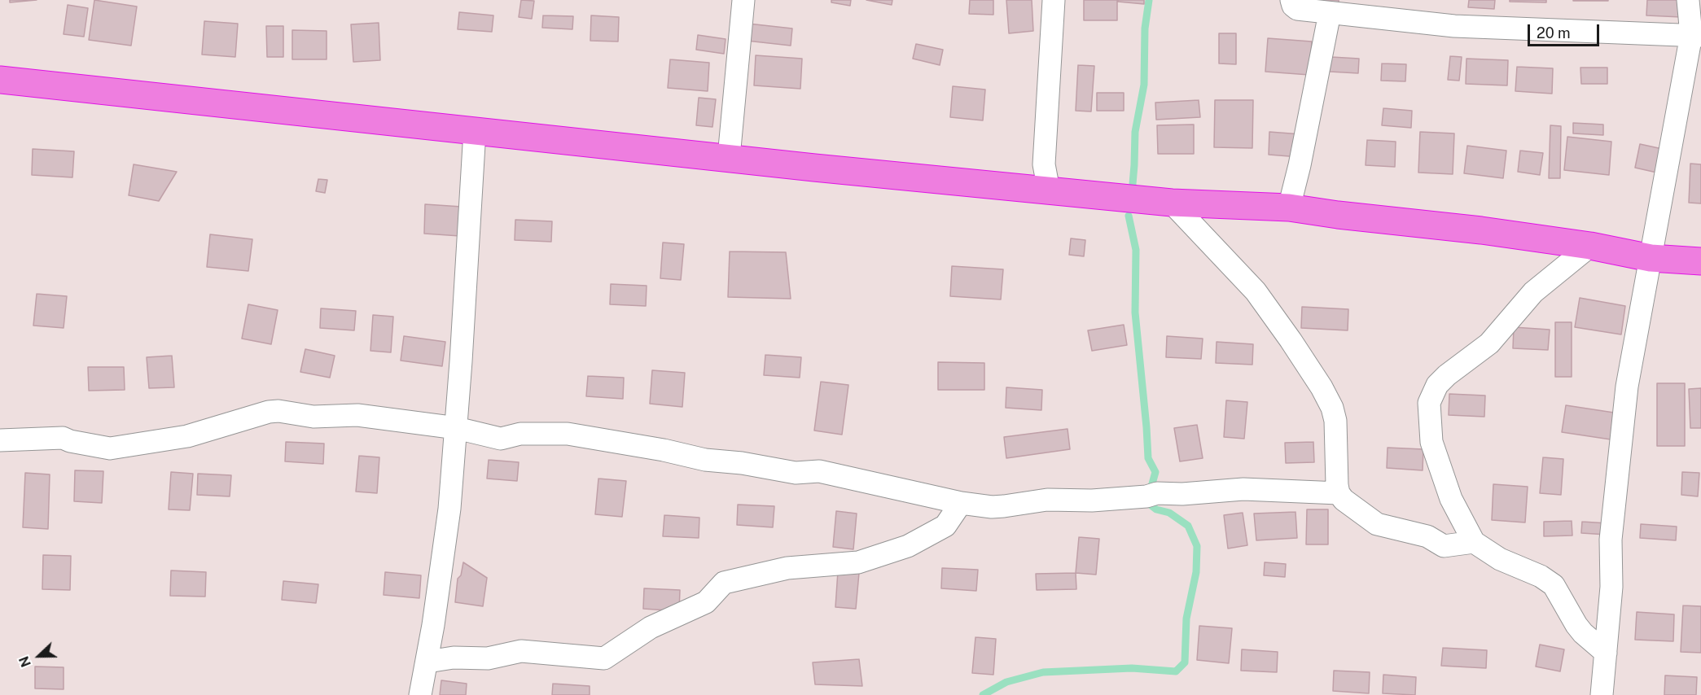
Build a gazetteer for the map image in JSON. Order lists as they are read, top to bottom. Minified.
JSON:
{"scale_bar":"20 m","north":"left"}
